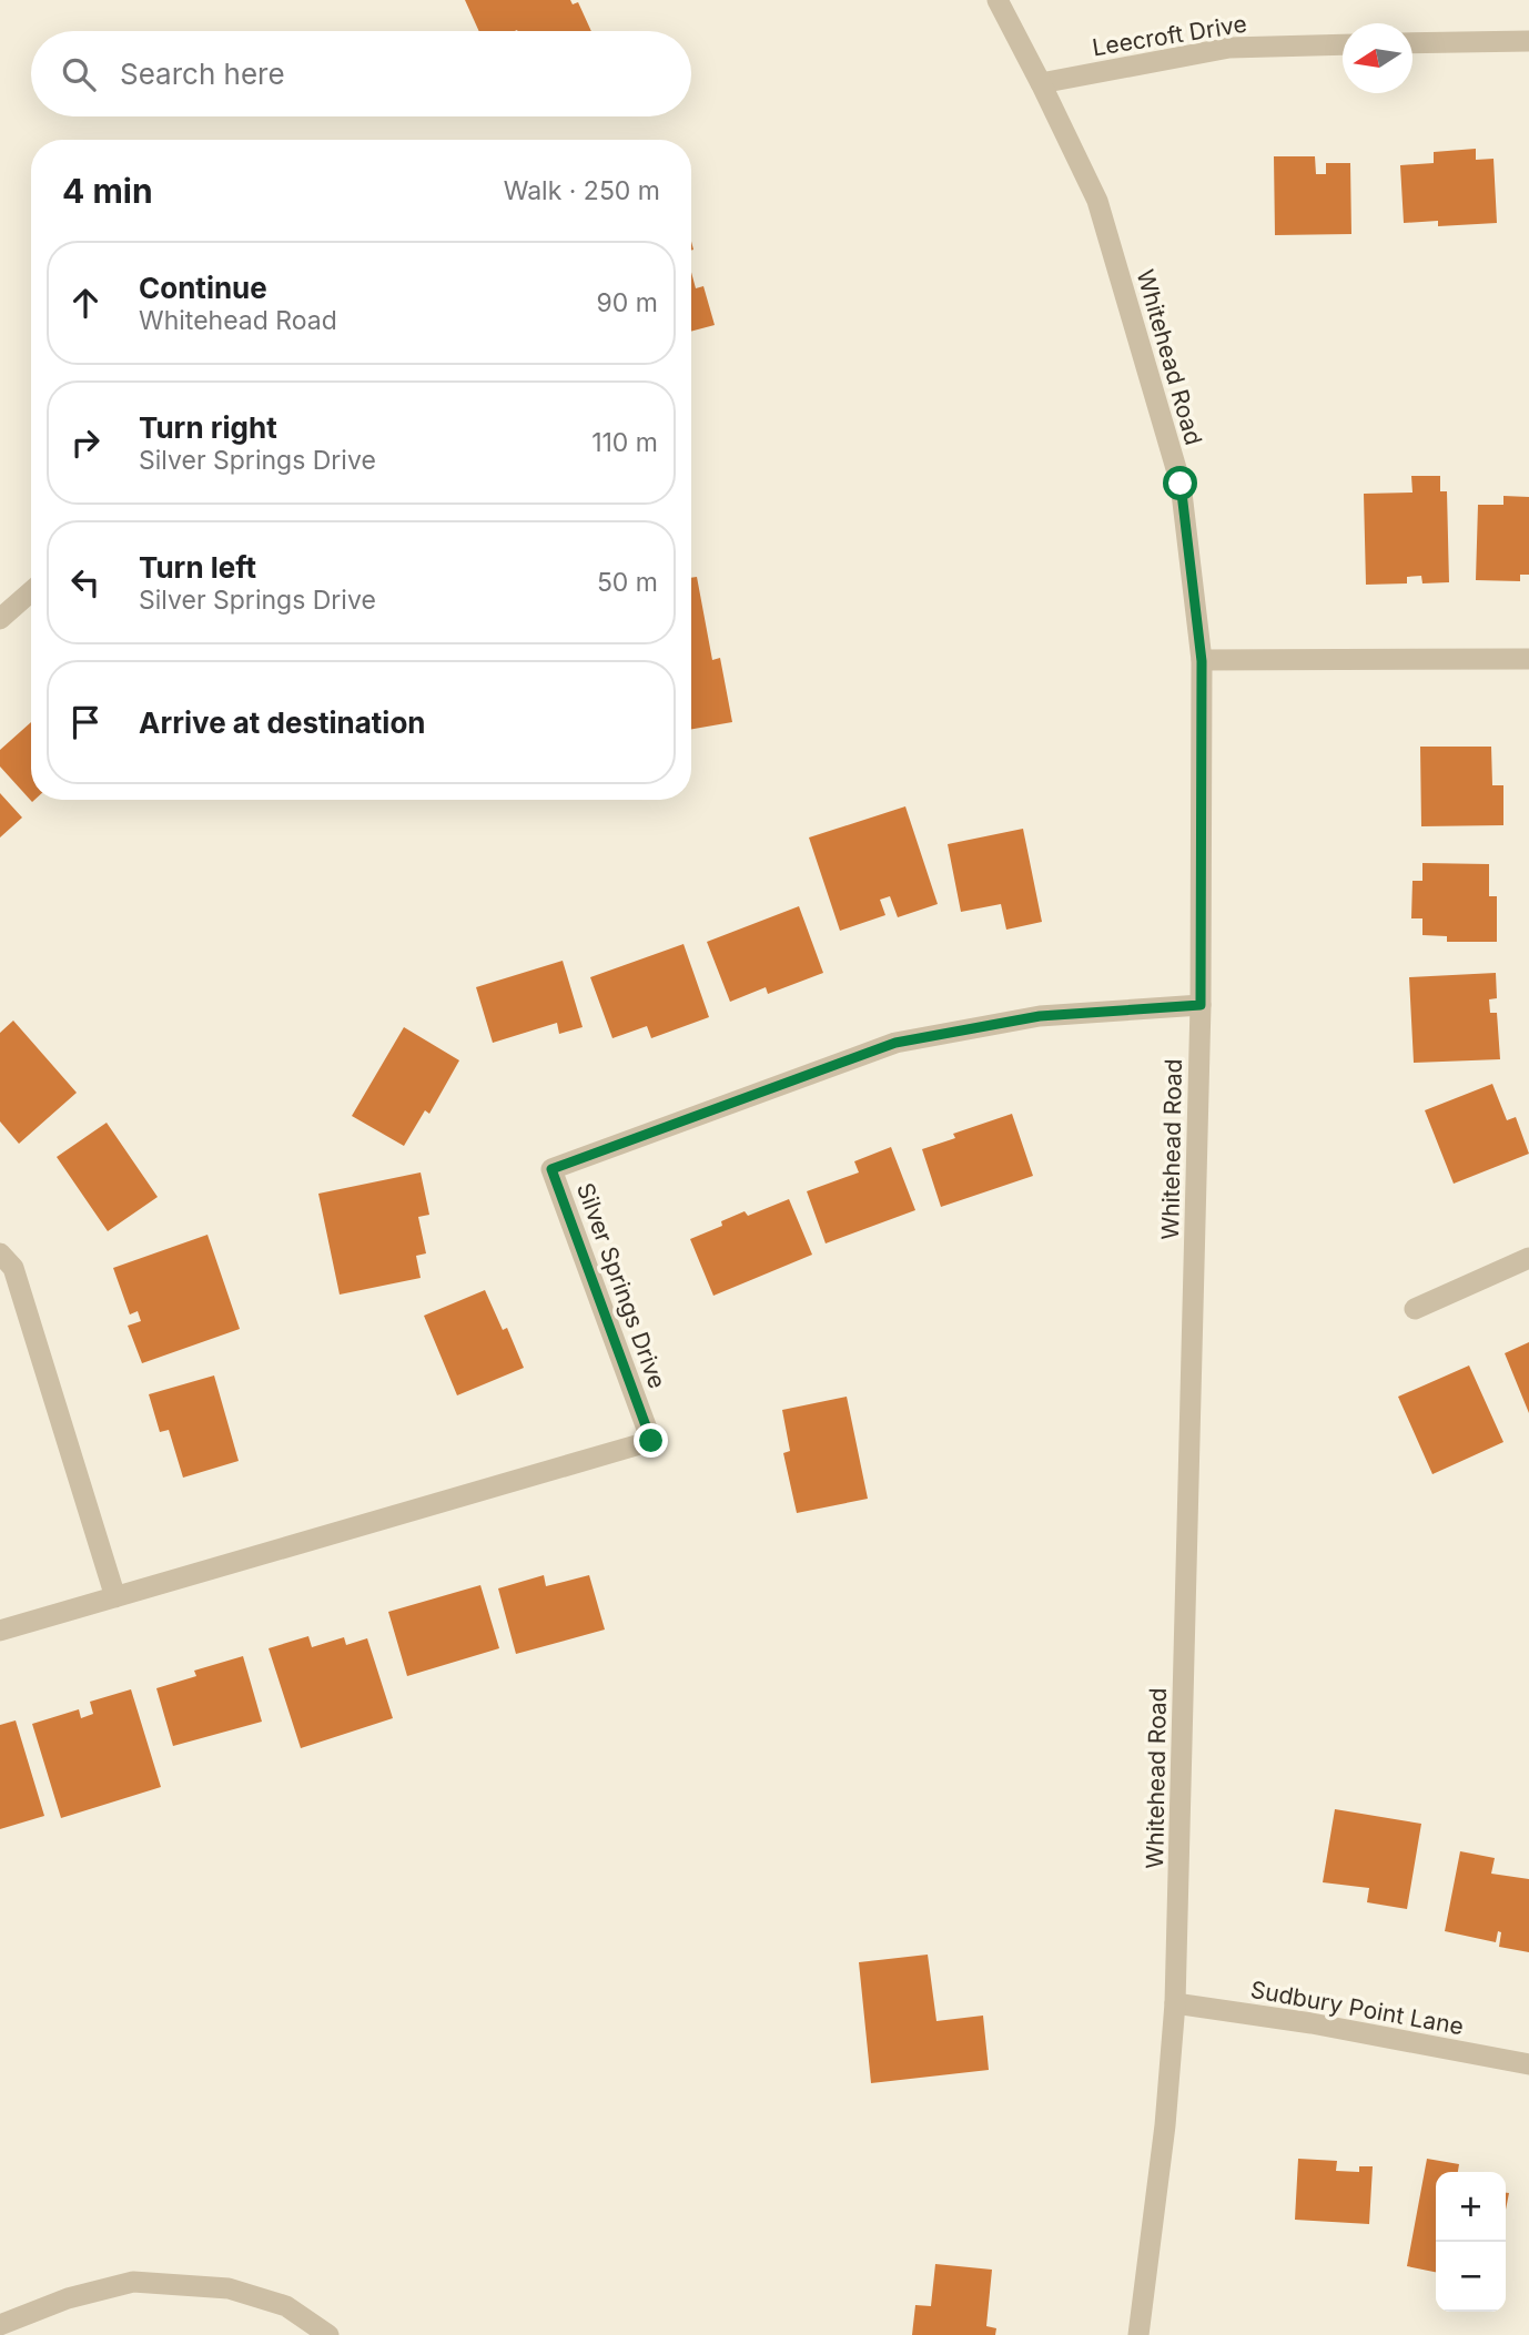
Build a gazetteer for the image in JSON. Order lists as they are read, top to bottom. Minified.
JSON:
{"streets":{"street":["Leecroft Drive","Whitehead Road","Silver Springs Drive","Sudbury Point Lane"]},"crossings":[["Leecroft Drive","Whitehead Road"],["Whitehead Road","Silver Springs Drive"],["Whitehead Road","Sudbury Point Lane"]],"north":"left","page":{"search":"Search here","heading":["4 min","Walk · 250 m"],"list":[["Continue","Whitehead Road","90 m"],["Turn right","Silver Springs Drive","110 m"],["Turn left","Silver Springs Drive","50 m"],"Arrive at destination"],"map_buttons":["+","−"]}}
